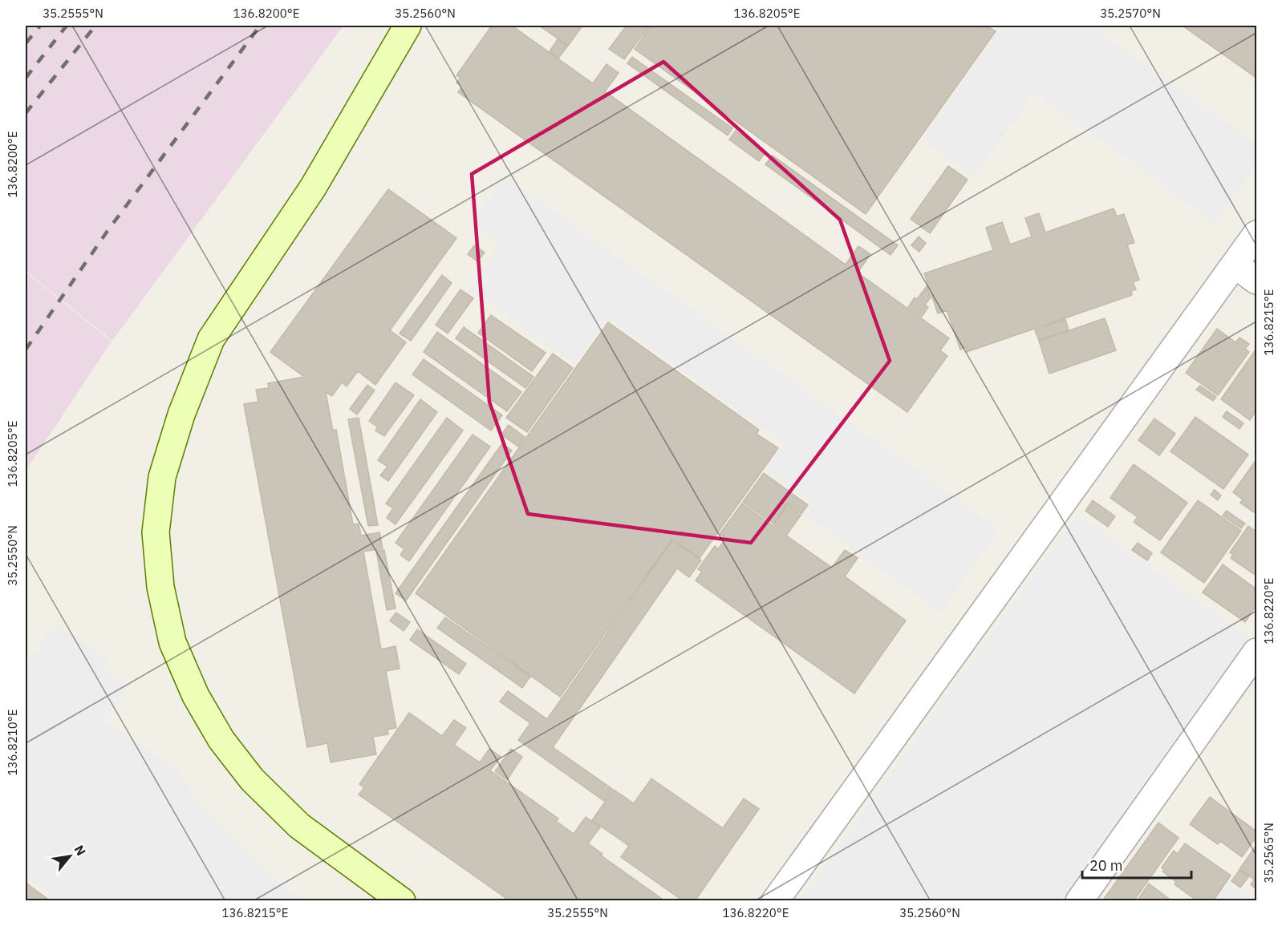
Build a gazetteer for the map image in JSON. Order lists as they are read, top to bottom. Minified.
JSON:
{"scale_bar":"20 m","north":"top right","coordinates":["35.2555°N","136.8200°E","35.2560°N","136.8205°E","35.2570°N","136.8215°E","35.2550°N","136.8220°E","136.8210°E","35.2565°N"]}
